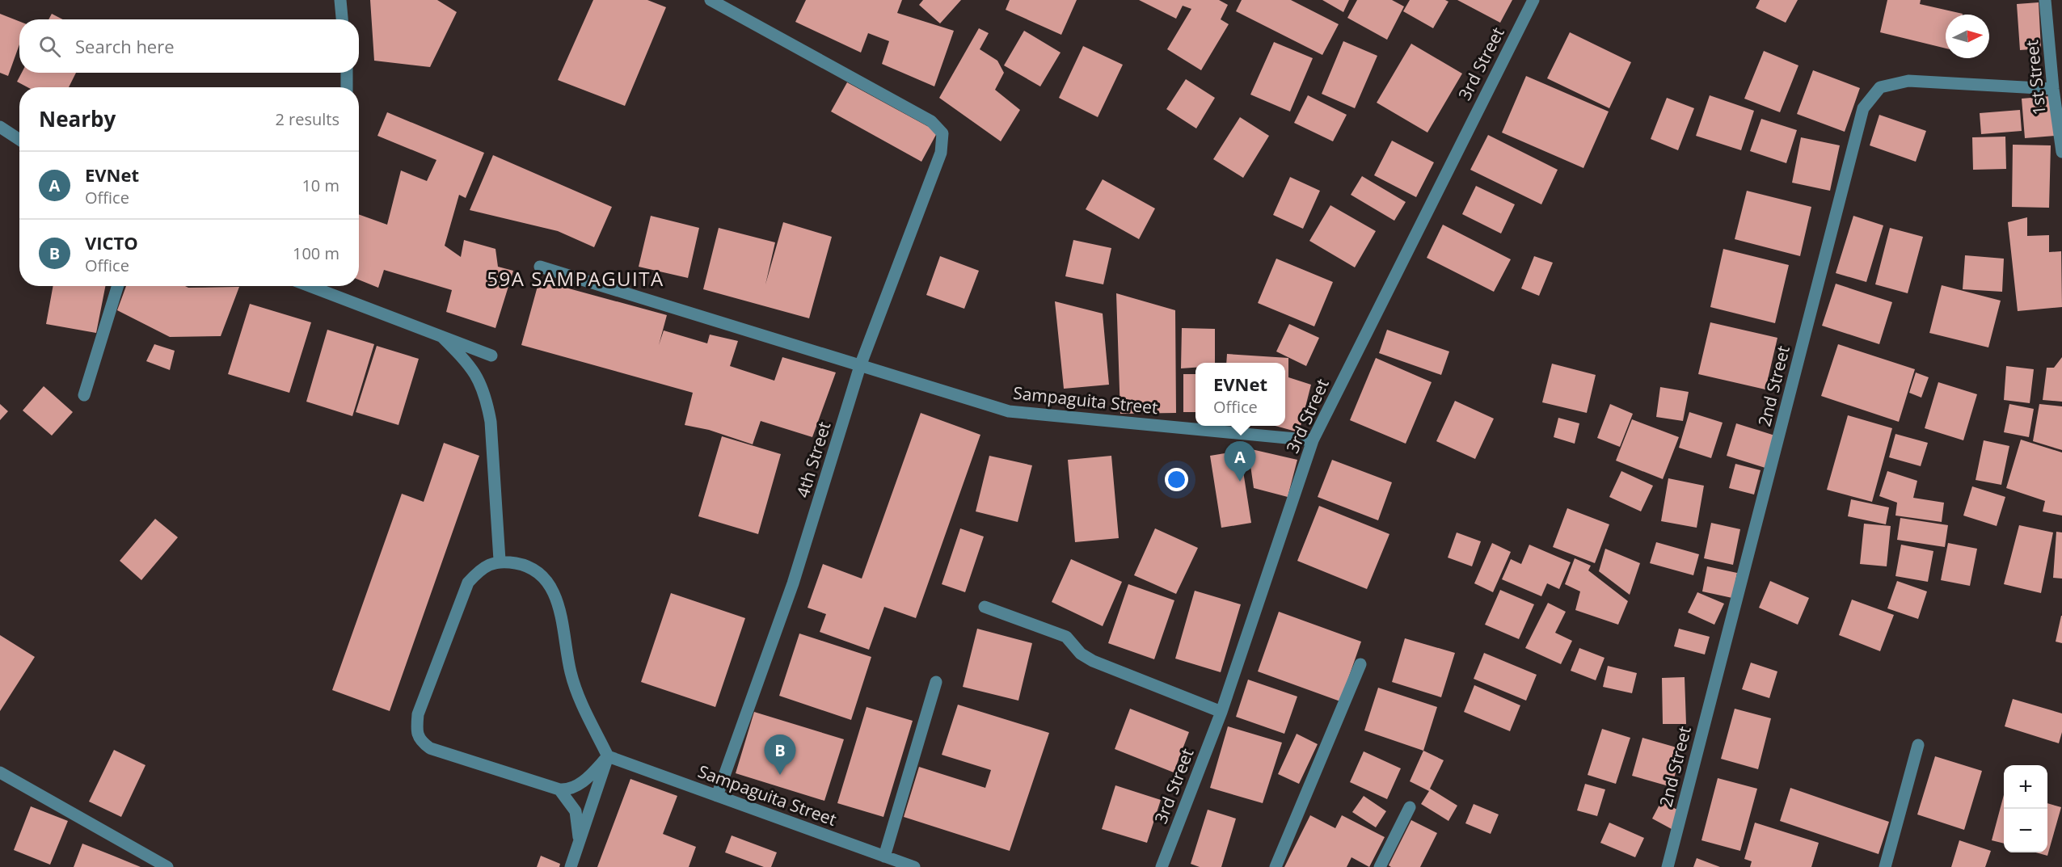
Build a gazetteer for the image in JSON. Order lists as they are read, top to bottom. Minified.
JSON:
{"streets":{"street":["3rd Street","1st Street","2nd Street","Sampaguita Street","4th Street"]},"crossings":[["3rd Street","Sampaguita Street"],["1st Street","2nd Street"],["Sampaguita Street","4th Street"]],"districts":["59A SAMPAGUITA"],"north":"right","page":{"search":"Search here","heading":["Nearby","2 results"],"list":[{"mark":"A","name":"EVNet","note":"Office","value":"10 m"},{"mark":"B","name":"VICTO","note":"Office","value":"100 m"}],"popup":["EVNet","Office"],"pins":["A","B"],"map_buttons":["+","−"]}}
